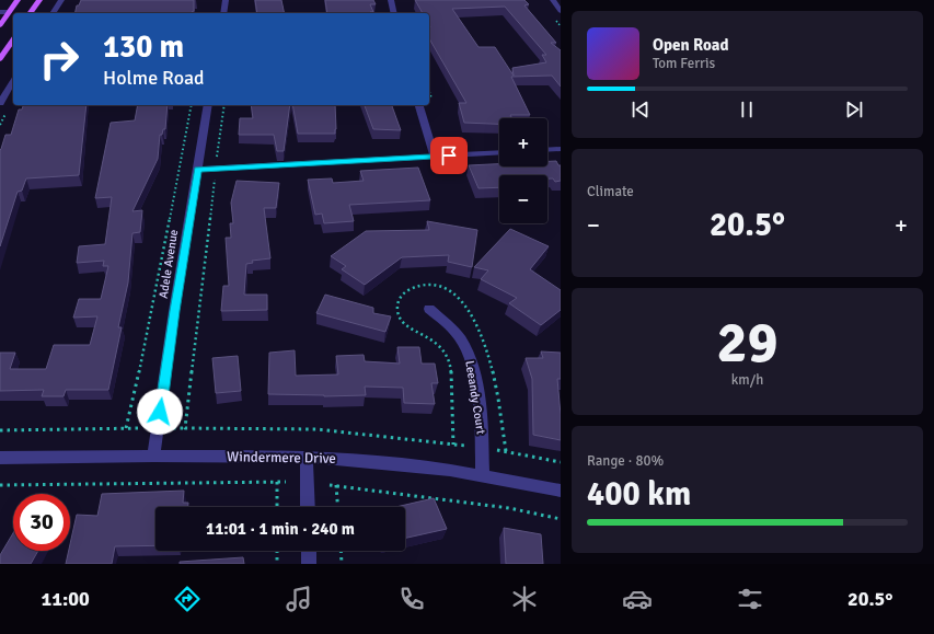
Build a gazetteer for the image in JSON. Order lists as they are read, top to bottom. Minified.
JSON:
{"streets":{"street":["Adele Avenue","Leeandy Court","Windermere Drive"]},"crossings":[["Adele Avenue","Windermere Drive"],["Leeandy Court","Windermere Drive"]],"page":{"turn":["130 m","Holme Road"],"song":["Open Road","Tom Ferris"],"map_buttons":["+","−"],"tile":["Climate",["29","km/h"],["Range · 80%","400 km"]],"heat":["−","20.5°","+"],"limit":"30","trip":"11:01 · 1 min · 240 m","tabs":["11:00","20.5°"]}}
